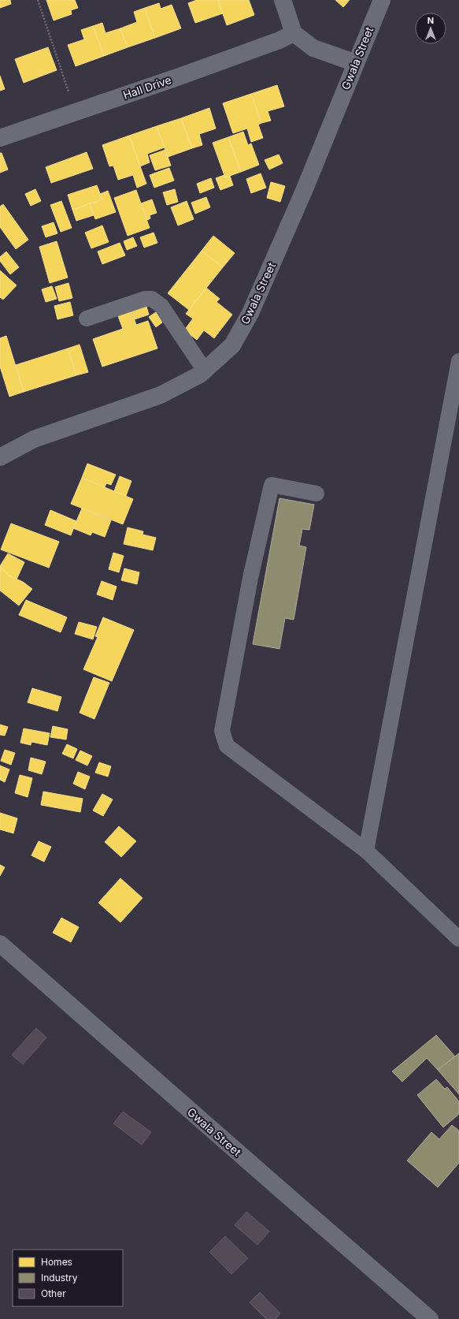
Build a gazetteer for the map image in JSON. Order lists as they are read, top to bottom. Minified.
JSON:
{"streets":{"street":["Gwala Street","Hall Drive"]},"legend":["Homes","Industry","Other"],"north":"top"}
